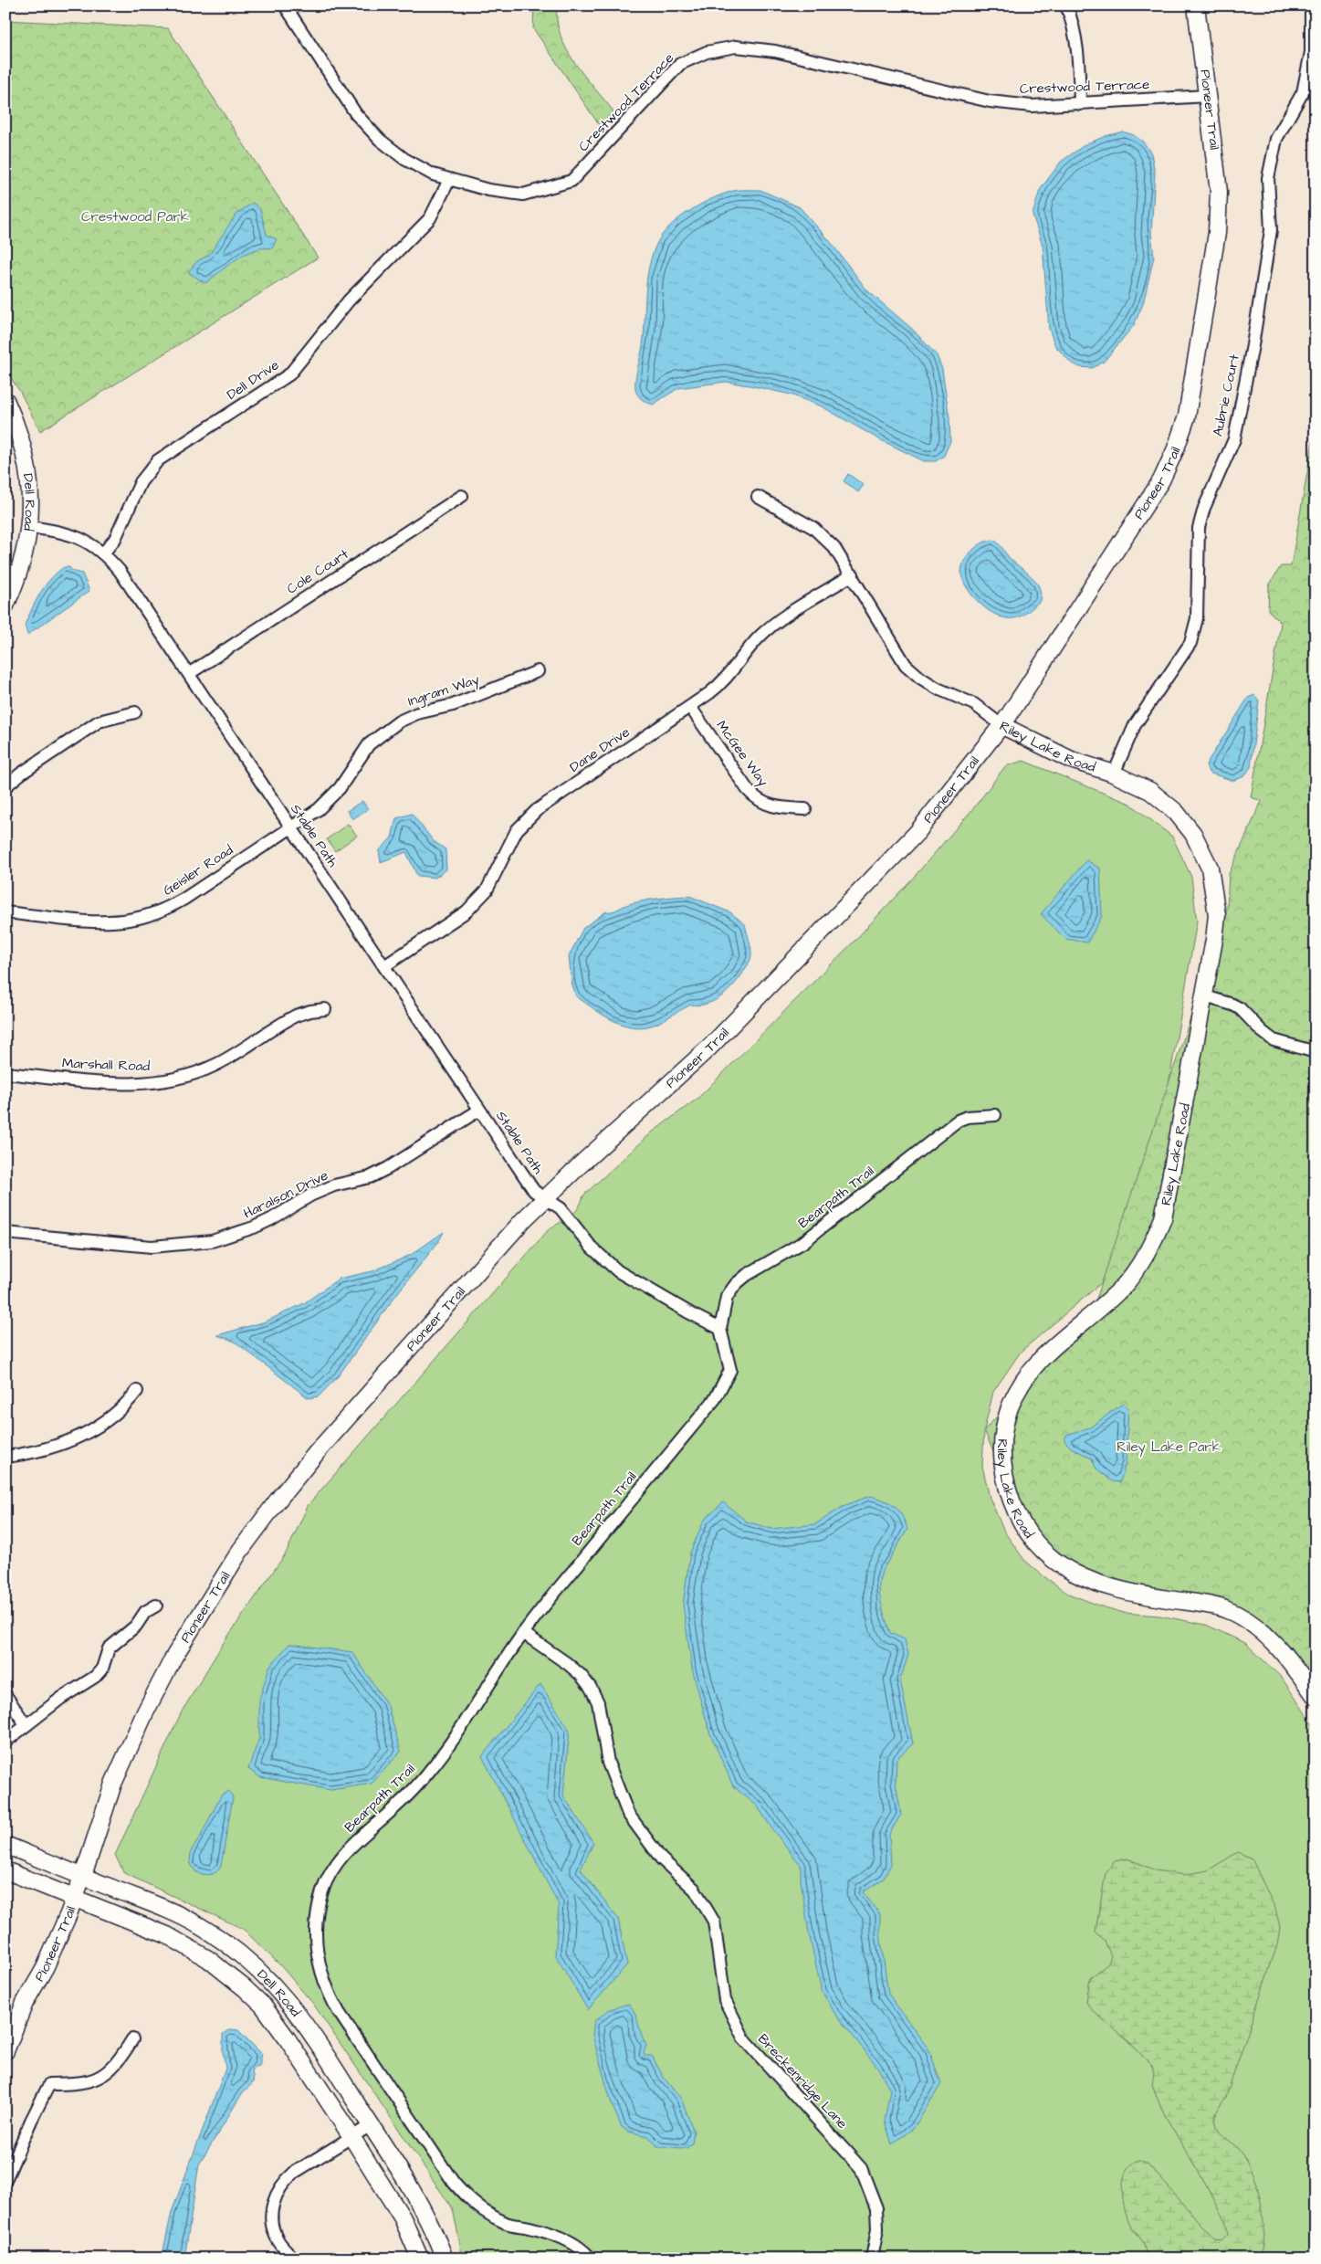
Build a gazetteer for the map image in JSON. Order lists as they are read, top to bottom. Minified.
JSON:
{"streets":{"main road":["Pioneer Trail","Dell Road","Riley Lake Road"],"street":["Crestwood Terrace","Dell Drive","Aubrie Court","Cole Court","Ingram Way","Dane Drive","McGee Way","Stable Path","Geisler Road","Marshall Road","Haralson Drive","Bearpath Trail","Breckenridge Lane"]},"crossings":[["Crestwood Terrace","Pioneer Trail"],["Crestwood Terrace","Dell Drive"],["Pioneer Trail","Dell Road"],["Pioneer Trail","Riley Lake Road"],["Pioneer Trail","Stable Path"],["Dell Drive","Stable Path"],["Aubrie Court","Riley Lake Road"],["Dell Road","Stable Path"],["Cole Court","Stable Path"],["Ingram Way","Stable Path"],["Ingram Way","Geisler Road"],["Riley Lake Road","Dane Drive"],["Dane Drive","McGee Way"],["Dane Drive","Stable Path"],["Stable Path","Geisler Road"],["Stable Path","Haralson Drive"],["Bearpath Trail","Breckenridge Lane"]],"parks":["Crestwood Park","Riley Lake Park"]}
